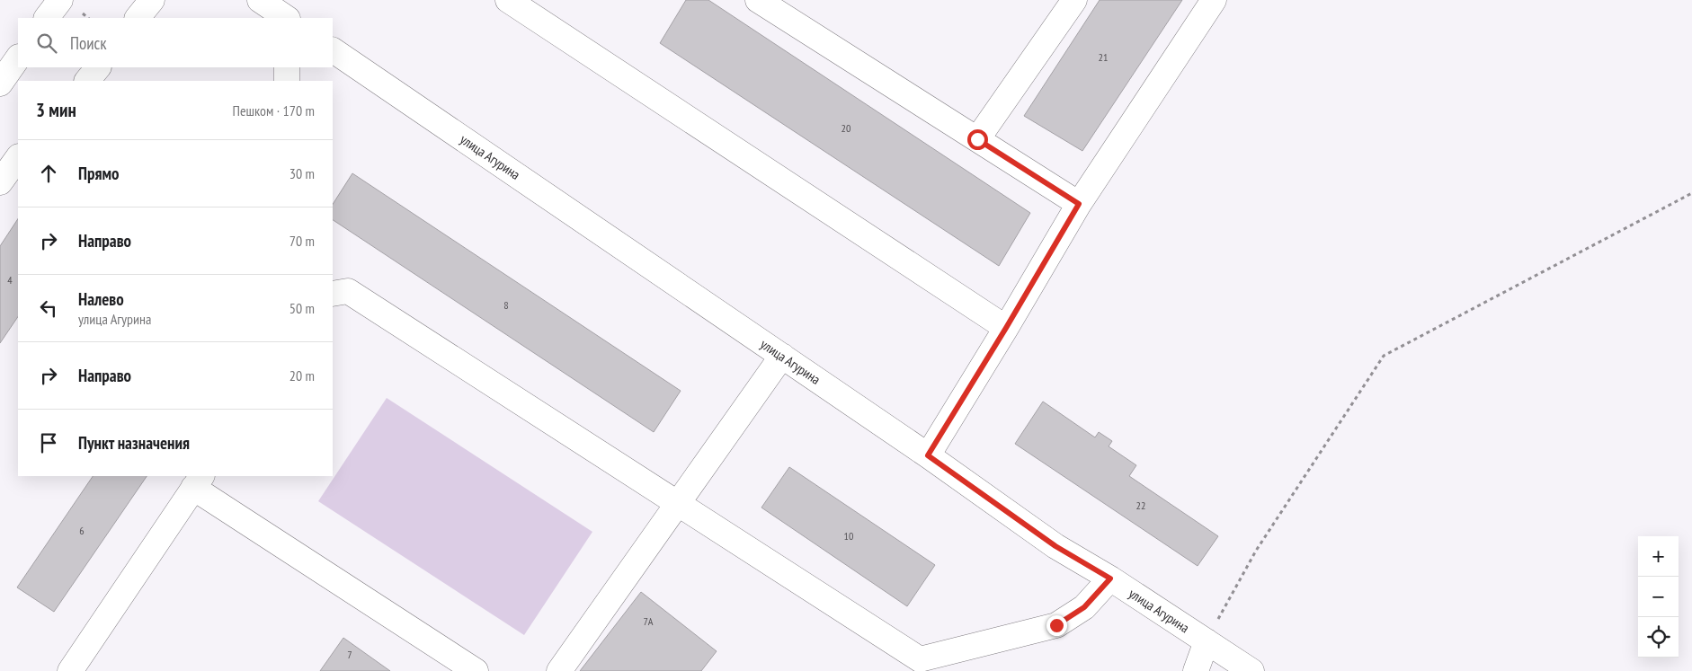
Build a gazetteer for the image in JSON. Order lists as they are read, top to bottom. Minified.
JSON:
{"streets":{"street":["улица Агурина"]},"house_numbers":["21","20","4","8","22","6","10","7А","7"],"page":{"search":"Поиск","heading":["3 мин","Пешком · 170 m"],"list":[["Прямо","30 m"],["Направо","70 m"],["Налево","улица Агурина","50 m"],["Направо","20 m"],"Пункт назначения"],"map_buttons":["+","−"]}}
